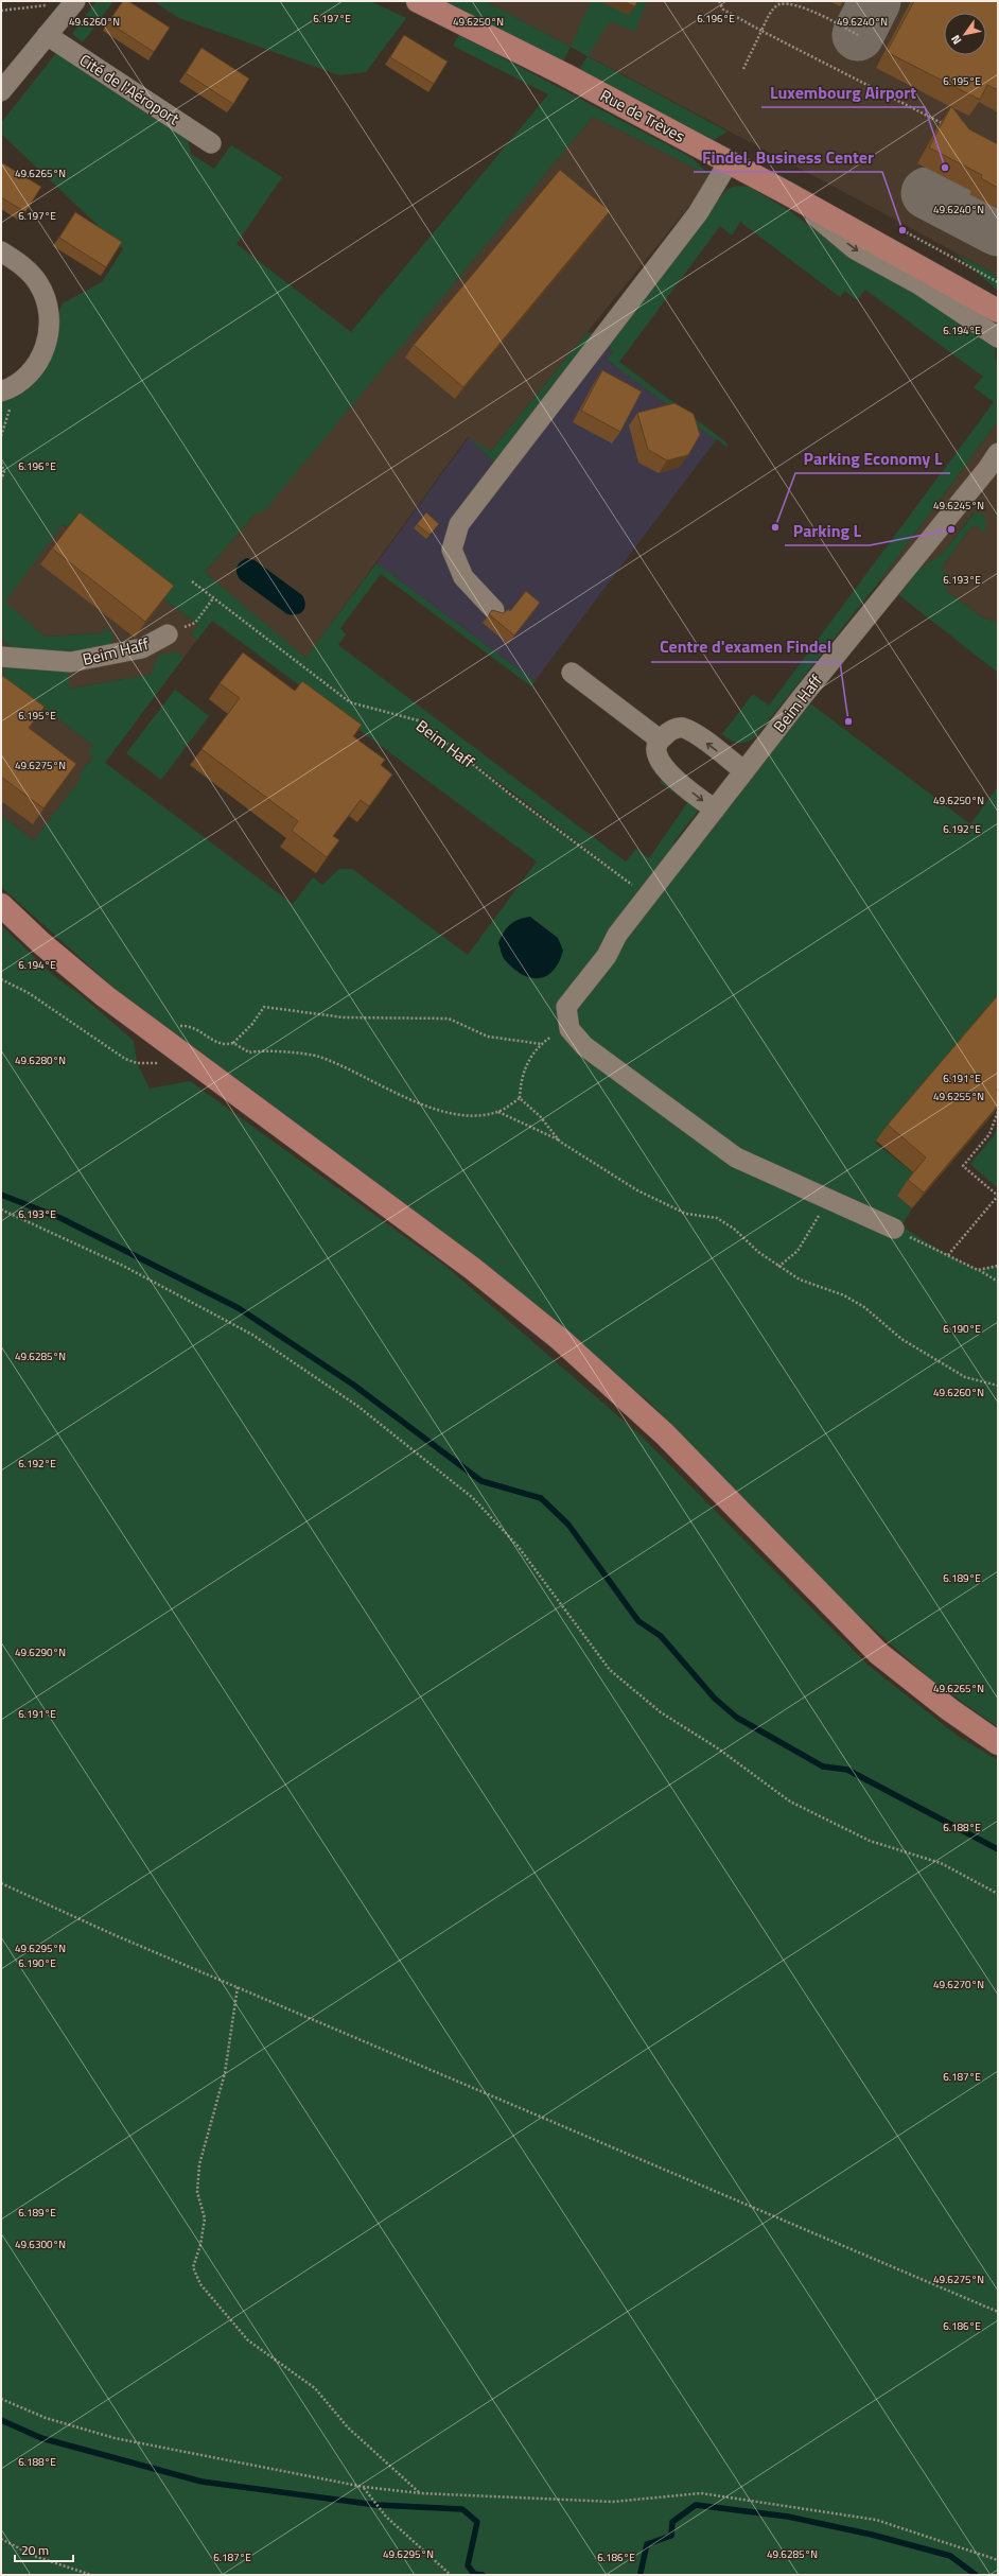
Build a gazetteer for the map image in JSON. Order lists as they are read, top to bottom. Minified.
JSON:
{"streets":{"main road":["Rue de Trèves"],"street":["Cité de l'Aéroport","Beim Haff"]},"places":["Luxembourg Airport","Findel, Business Center","Parking Economy L","Parking L","Centre d'examen Findel"],"scale_bar":"20 m","north":"bottom left","coordinates":["6.197°E","6.196°E","49.6260°N","49.6250°N","49.6240°N","6.195°E","49.6265°N","6.194°E","49.6245°N","6.193°E","49.6275°N","6.192°E","49.6280°N","6.191°E","49.6255°N","6.190°E","49.6285°N","6.189°E","49.6290°N","6.188°E","49.6295°N","49.6270°N","6.187°E","49.6300°N","6.186°E"]}
